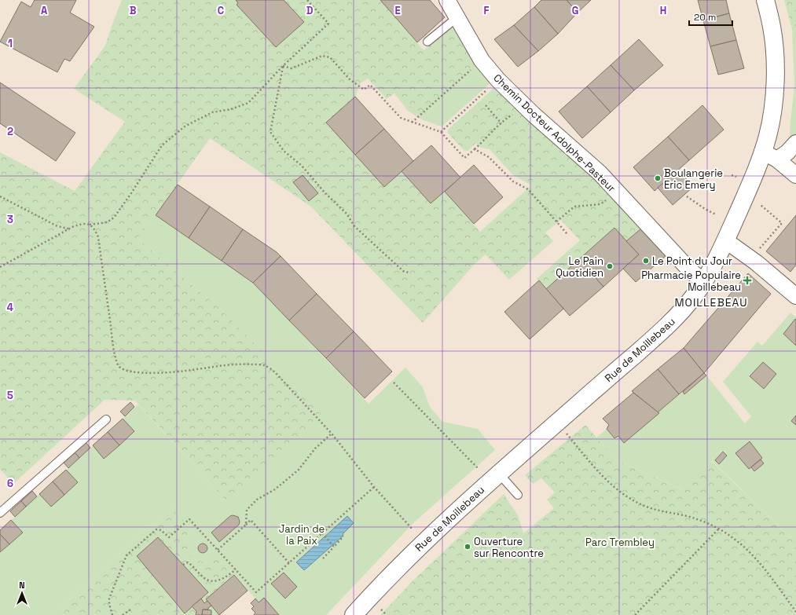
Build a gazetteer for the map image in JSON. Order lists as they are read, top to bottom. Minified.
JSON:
{"streets":{"street":["Chemin Docteur Adolphe-Pasteur","Rue de Moillebeau"]},"crossings":[["Chemin Docteur Adolphe-Pasteur","Rue de Moillebeau"]],"districts":["MOILLEBEAU"],"parks":["Jardin de la Paix","Parc Trembley"],"places":{"other":["Boulangerie Eric Emery","Le Point du Jour","Le Pain Quotidien","Ouverture sur Rencontre"],"health":["Pharmacie Populaire Moillebeau"]},"scale_bar":"20 m","north":"top","grid":{"columns":["A","B","C","D","E","F","G","H"],"rows":["1","2","3","4","5","6"]}}
